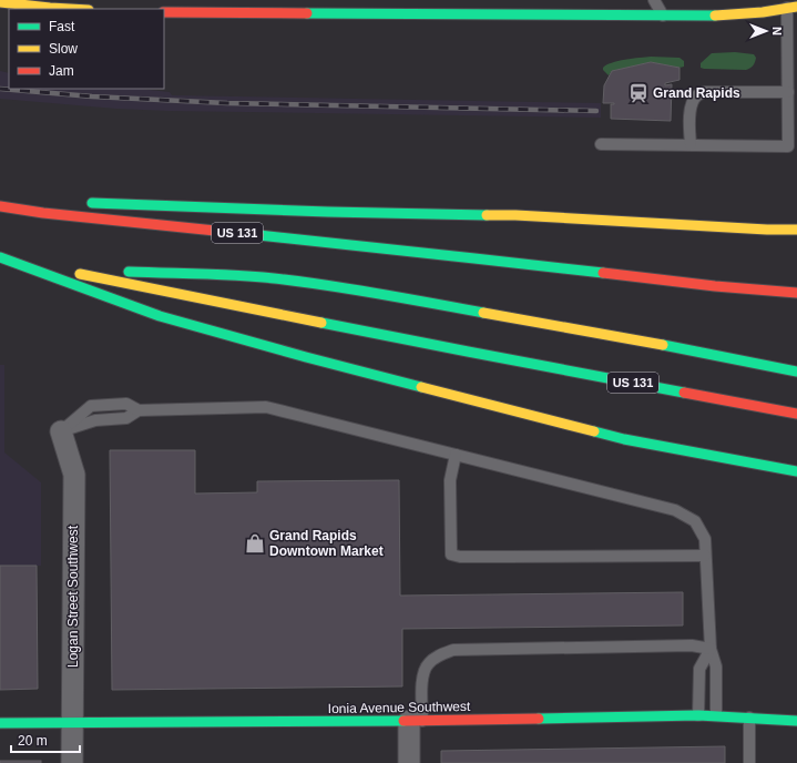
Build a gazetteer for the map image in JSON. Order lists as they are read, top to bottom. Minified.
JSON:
{"streets":{"main road":["US 131","Ionia Avenue Southwest"],"street":["Logan Street Southwest"]},"crossings":[["Logan Street Southwest","Ionia Avenue Southwest"]],"places":{"station":["Grand Rapids"],"shop":["Grand Rapids Downtown Market"]},"legend":["Fast","Slow","Jam"],"scale_bar":"20 m","north":"right"}
